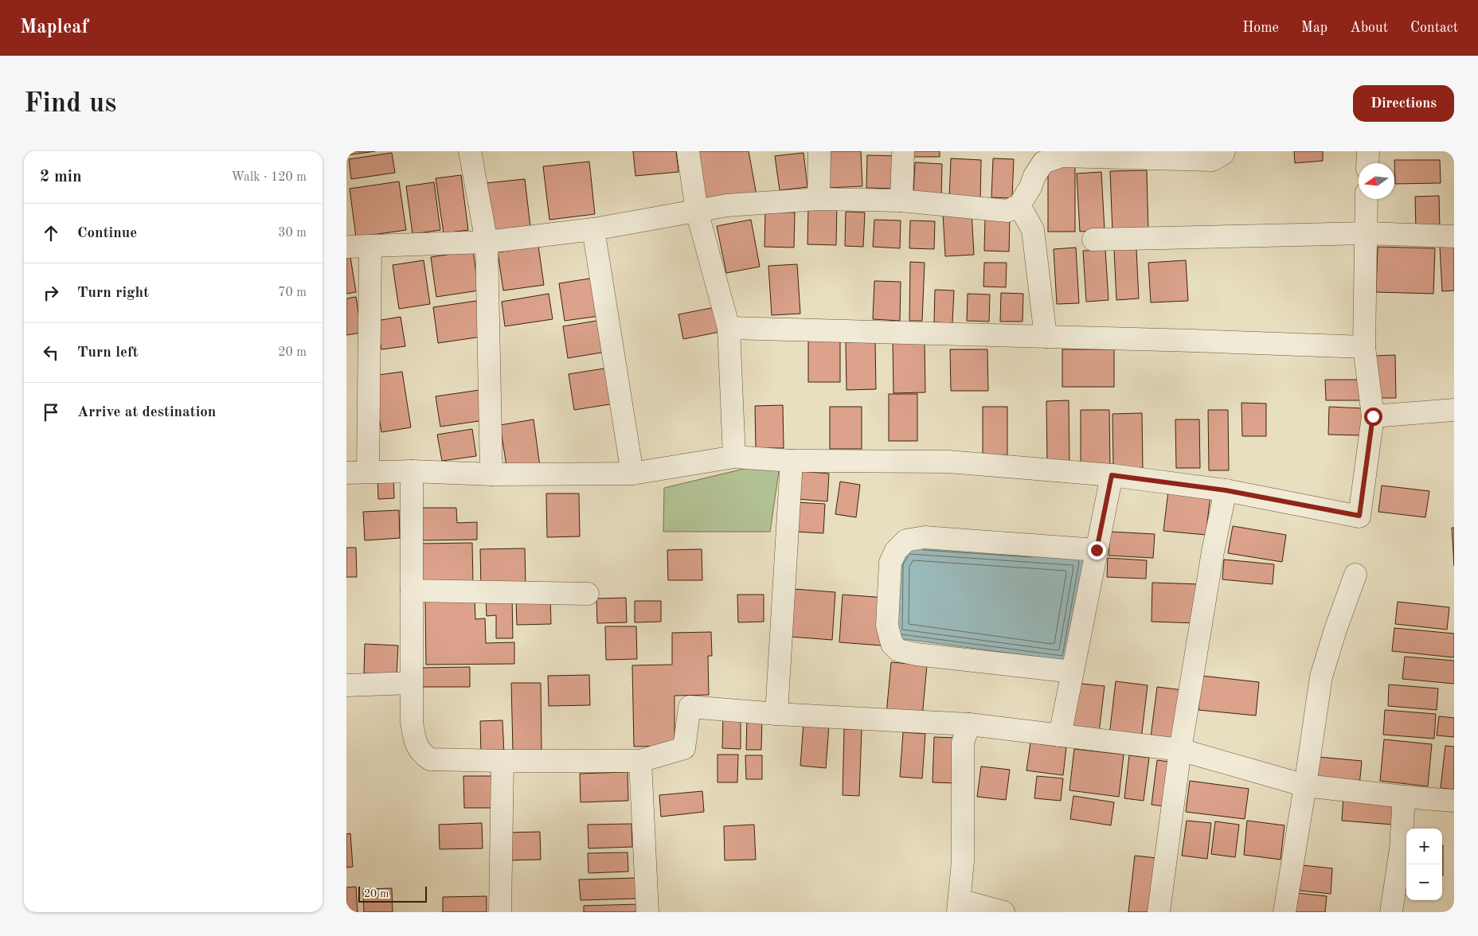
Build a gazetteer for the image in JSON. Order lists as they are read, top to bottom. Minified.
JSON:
{"scale_bar":"20 m","north":"left","page":{"header":"Mapleaf","nav":["Home","Map","About","Contact"],"buttons":"Directions","title":"Find us","heading":["2 min","Walk · 120 m"],"list":[["Continue","30 m"],["Turn right","70 m"],["Turn left","20 m"],"Arrive at destination"],"map_buttons":["+","−"],"scale":"20 m"}}
